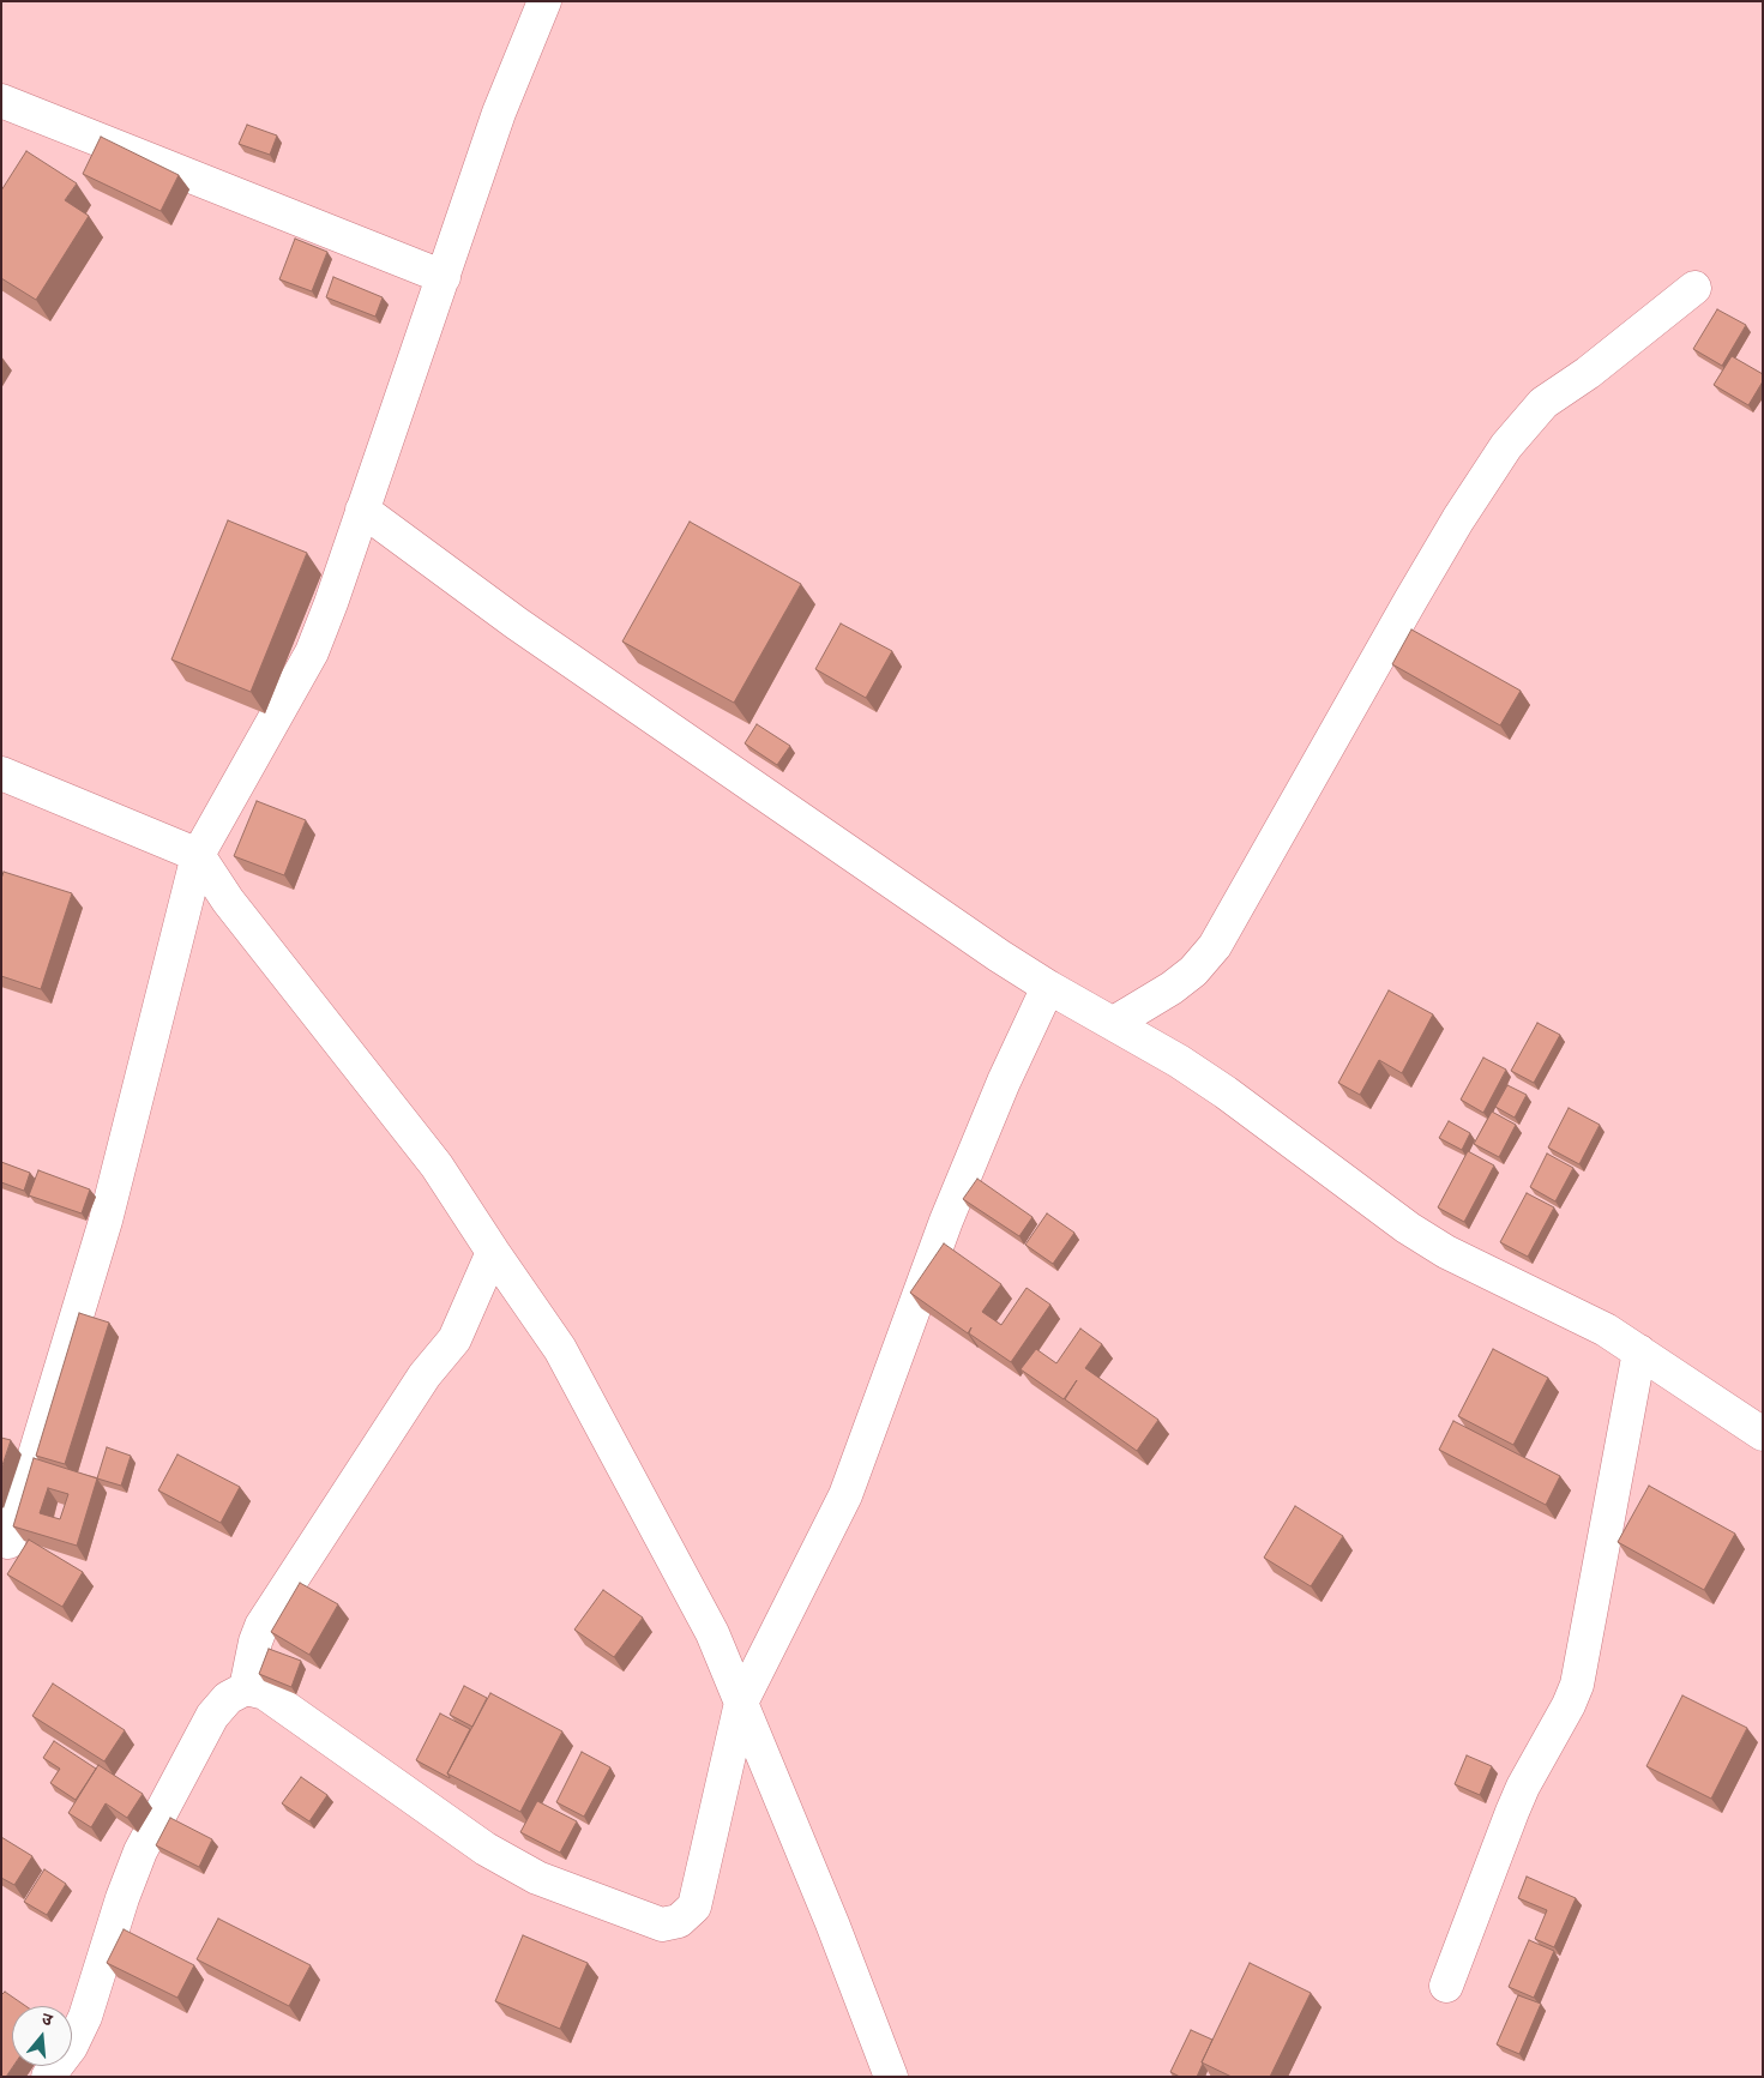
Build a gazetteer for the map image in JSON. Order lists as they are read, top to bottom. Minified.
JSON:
{"north":"top"}
